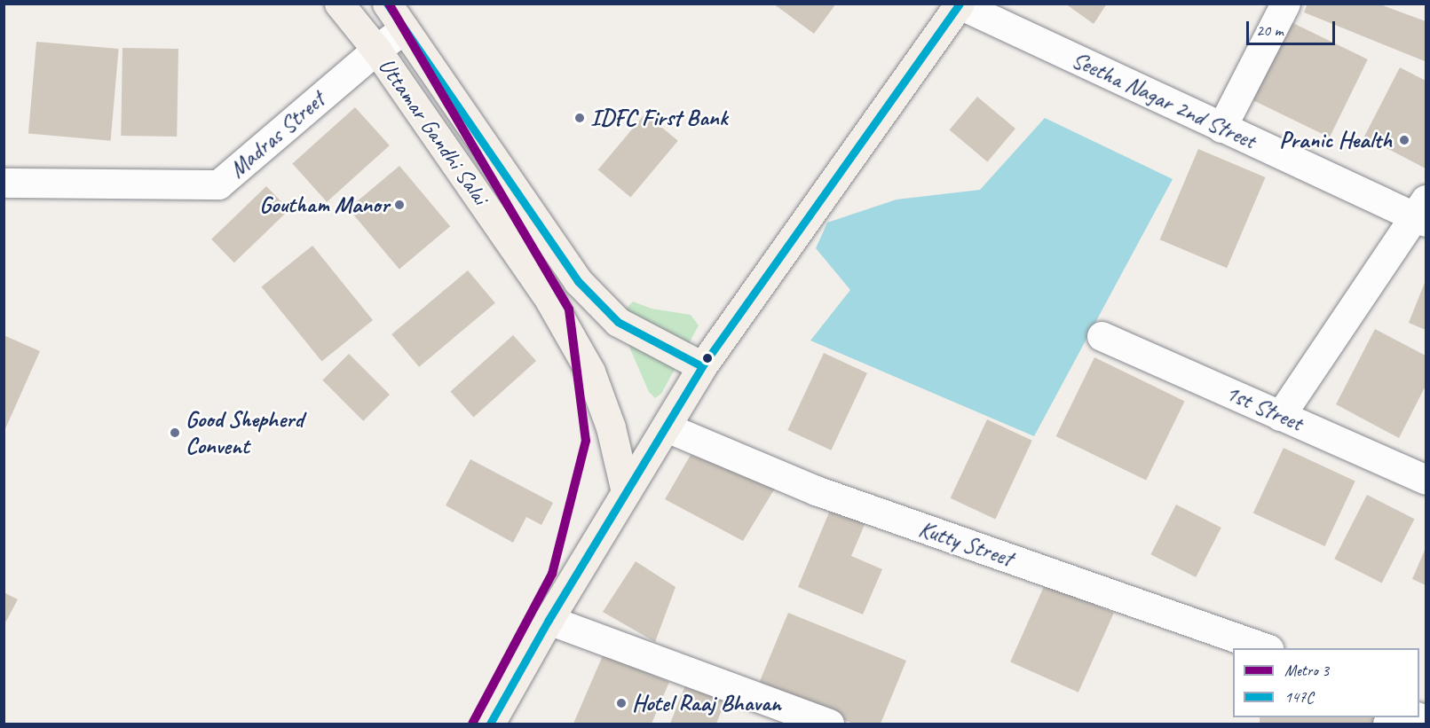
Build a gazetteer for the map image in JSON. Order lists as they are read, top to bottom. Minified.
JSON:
{"streets":{"main road":["Uttamar Gandhi Salai"],"street":["Seetha Nagar 2nd Street","Madras Street","1st Street","Kutty Street"]},"crossings":[["Uttamar Gandhi Salai","Madras Street"]],"places":["IDFC First Bank","Pranic Health","Goutham Manor","Good Shepherd Convent","Hotel Raaj Bhavan"],"lines":["metro line 3","transit line 147C"],"legend":["Metro 3","147C"],"scale_bar":"20 m"}
